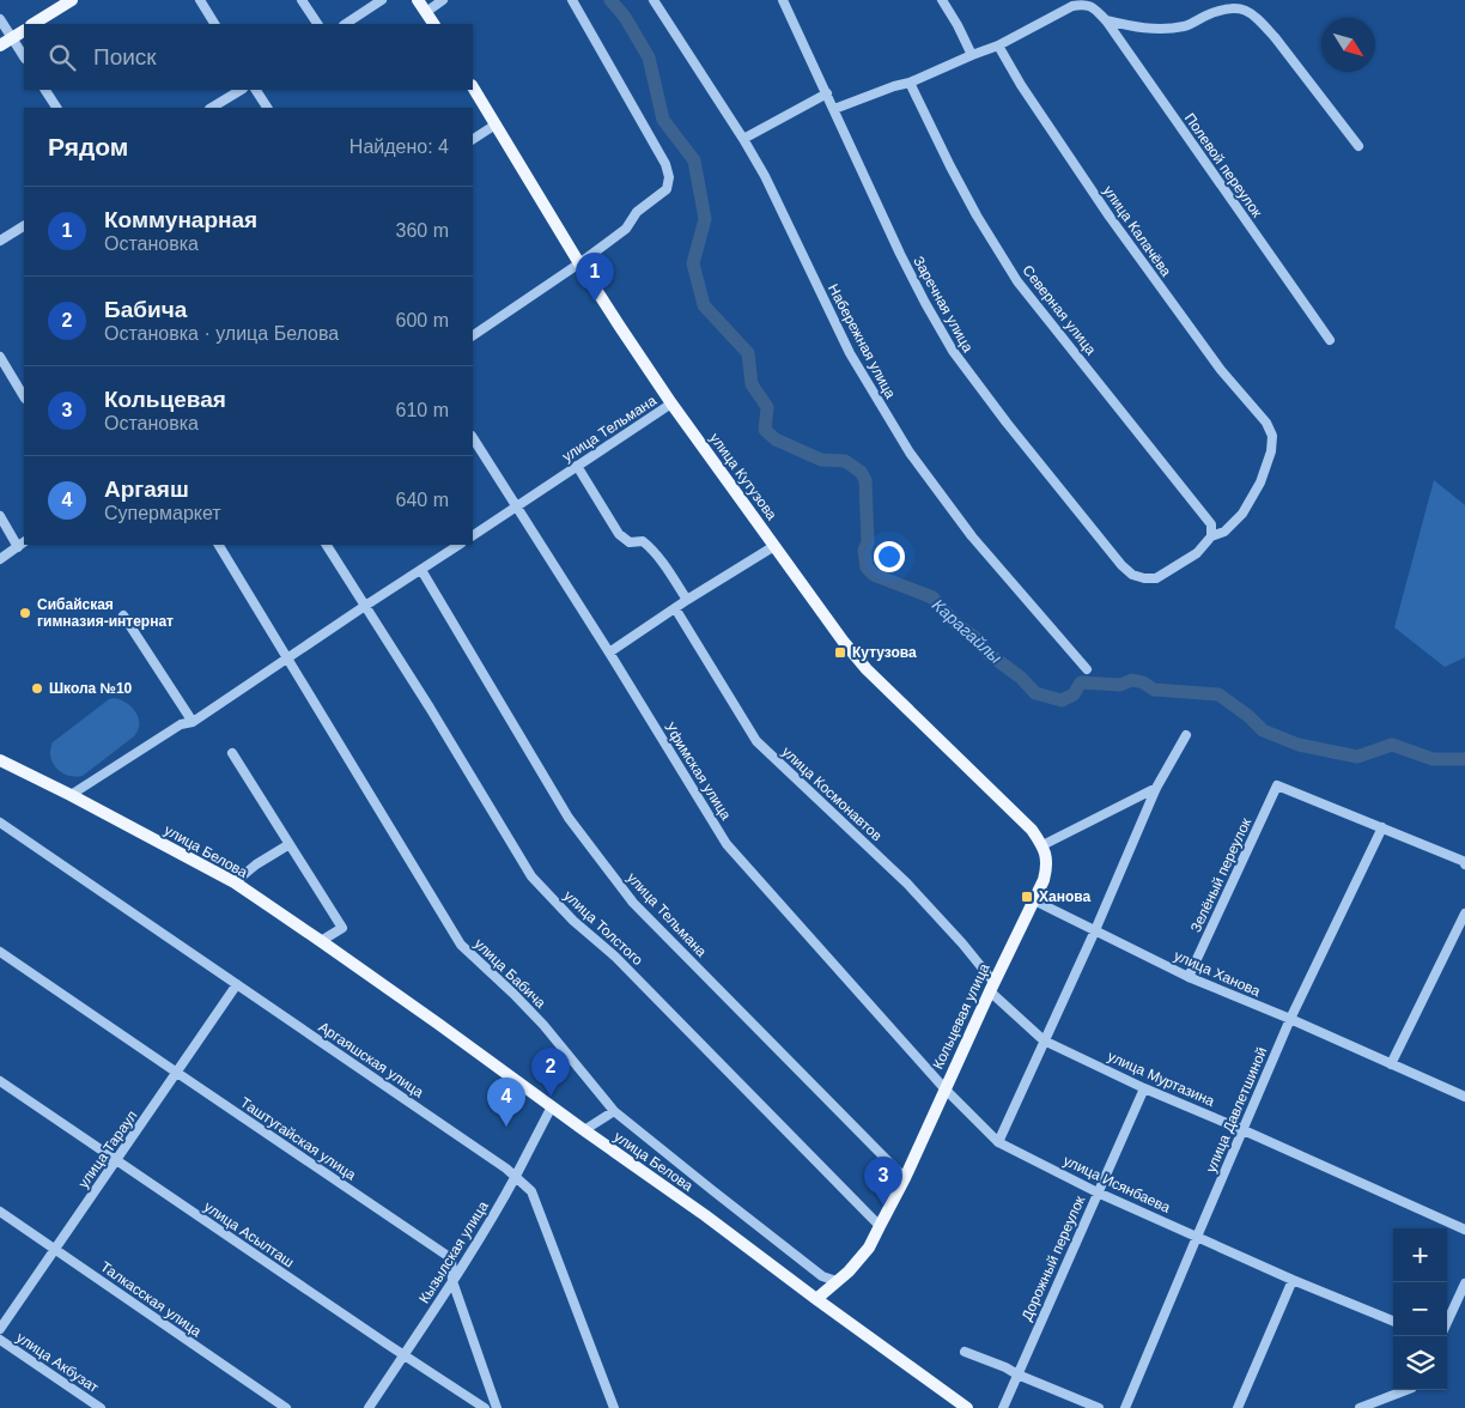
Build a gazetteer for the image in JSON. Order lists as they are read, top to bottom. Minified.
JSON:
{"streets":{"main road":["улица Кутузова","улица Белова","Кольцевая улица"],"street":["Полевой переулок","улица Калачёва","Заречная улица","Северная улица","Набережная улица","улица Тельмана","Уфимская улица","улица Космонавтов","Зелёный переулок","улица Толстого","улица Бабича","улица Ханова","Аргаяшская улица","улица Муртазина","улица Давлетшиной","Таштугайская улица","улица Тараул","улица Исянбаева","улица Асылташ","Кызылская улица","Дорожный переулок","Талкасская улица","улица Акбузат"]},"crossings":[["Полевой переулок","улица Калачёва"],["улица Калачёва","Заречная улица"],["улица Калачёва","Северная улица"],["Заречная улица","Северная улица"],["улица Тельмана","улица Кутузова"],["улица Тельмана","Уфимская улица"],["улица Тельмана","Кольцевая улица"],["улица Кутузова","Кольцевая улица"],["Уфимская улица","Кольцевая улица"],["Уфимская улица","улица Исянбаева"],["улица Космонавтов","Кольцевая улица"],["улица Космонавтов","улица Муртазина"],["улица Белова","Кольцевая улица"],["улица Белова","Кызылская улица"],["Зелёный переулок","улица Ханова"],["Зелёный переулок","улица Давлетшиной"],["улица Толстого","Кольцевая улица"],["улица Бабича","Кольцевая улица"],["улица Ханова","Кольцевая улица"],["улица Ханова","улица Давлетшиной"],["Кольцевая улица","улица Муртазина"],["Кольцевая улица","улица Исянбаева"],["Аргаяшская улица","улица Тараул"],["Аргаяшская улица","Кызылская улица"],["улица Муртазина","улица Давлетшиной"],["улица Муртазина","Дорожный переулок"],["улица Давлетшиной","улица Исянбаева"],["Таштугайская улица","улица Тараул"],["Таштугайская улица","Кызылская улица"],["улица Тараул","улица Асылташ"],["улица Тараул","Талкасская улица"],["улица Исянбаева","Дорожный переулок"],["улица Асылташ","Кызылская улица"]],"water":["Карагайлы"],"places":{"other":["Сибайская гимназия-интернат","Школа №10"],"transit":["Кутузова","Ханова"]},"north":"bottom right","page":{"search":"Поиск","heading":["Рядом","Найдено: 4"],"list":[{"mark":"1","name":"Коммунарная","note":"Остановка","value":"360 m"},{"mark":"2","name":"Бабича","note":"Остановка · улица Белова","value":"600 m"},{"mark":"3","name":"Кольцевая","note":"Остановка","value":"610 m"},{"mark":"4","name":"Аргаяш","note":"Супермаркет","value":"640 m"}],"pins":["1","2","4","3"],"map_buttons":["+","−"]}}
